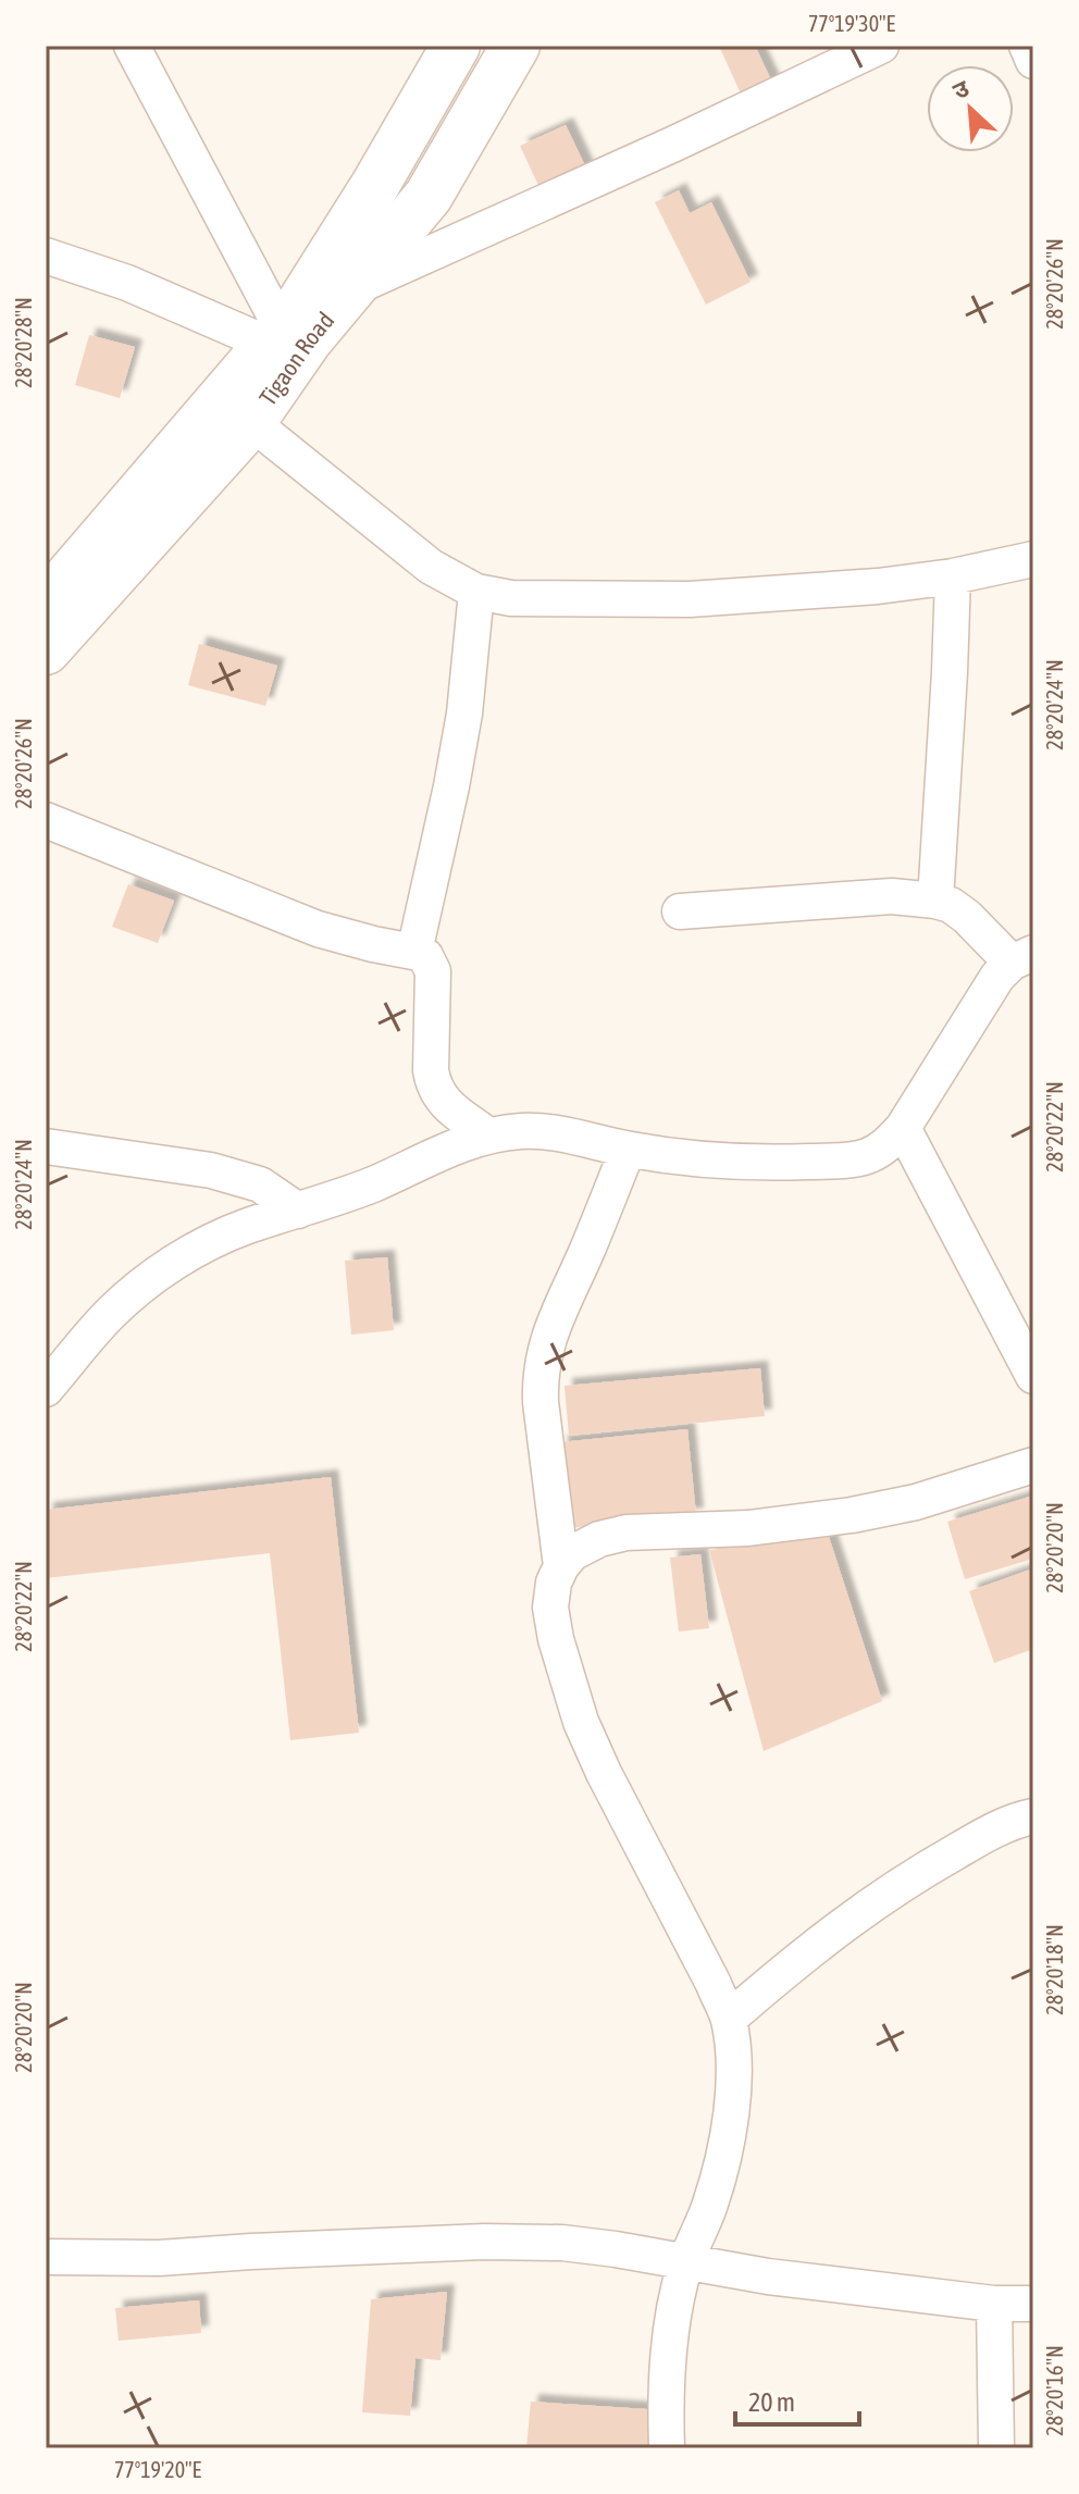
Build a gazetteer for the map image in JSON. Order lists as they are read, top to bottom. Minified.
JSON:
{"streets":{"street":["Tigaon Road"]},"scale_bar":"20 m","north":"top left","coordinates":["77°19'30\"E","28°20'26\"N","28°20'28\"N","28°20'24\"N","28°20'22\"N","28°20'20\"N","28°20'18\"N","28°20'16\"N","77°19'20\"E"]}
